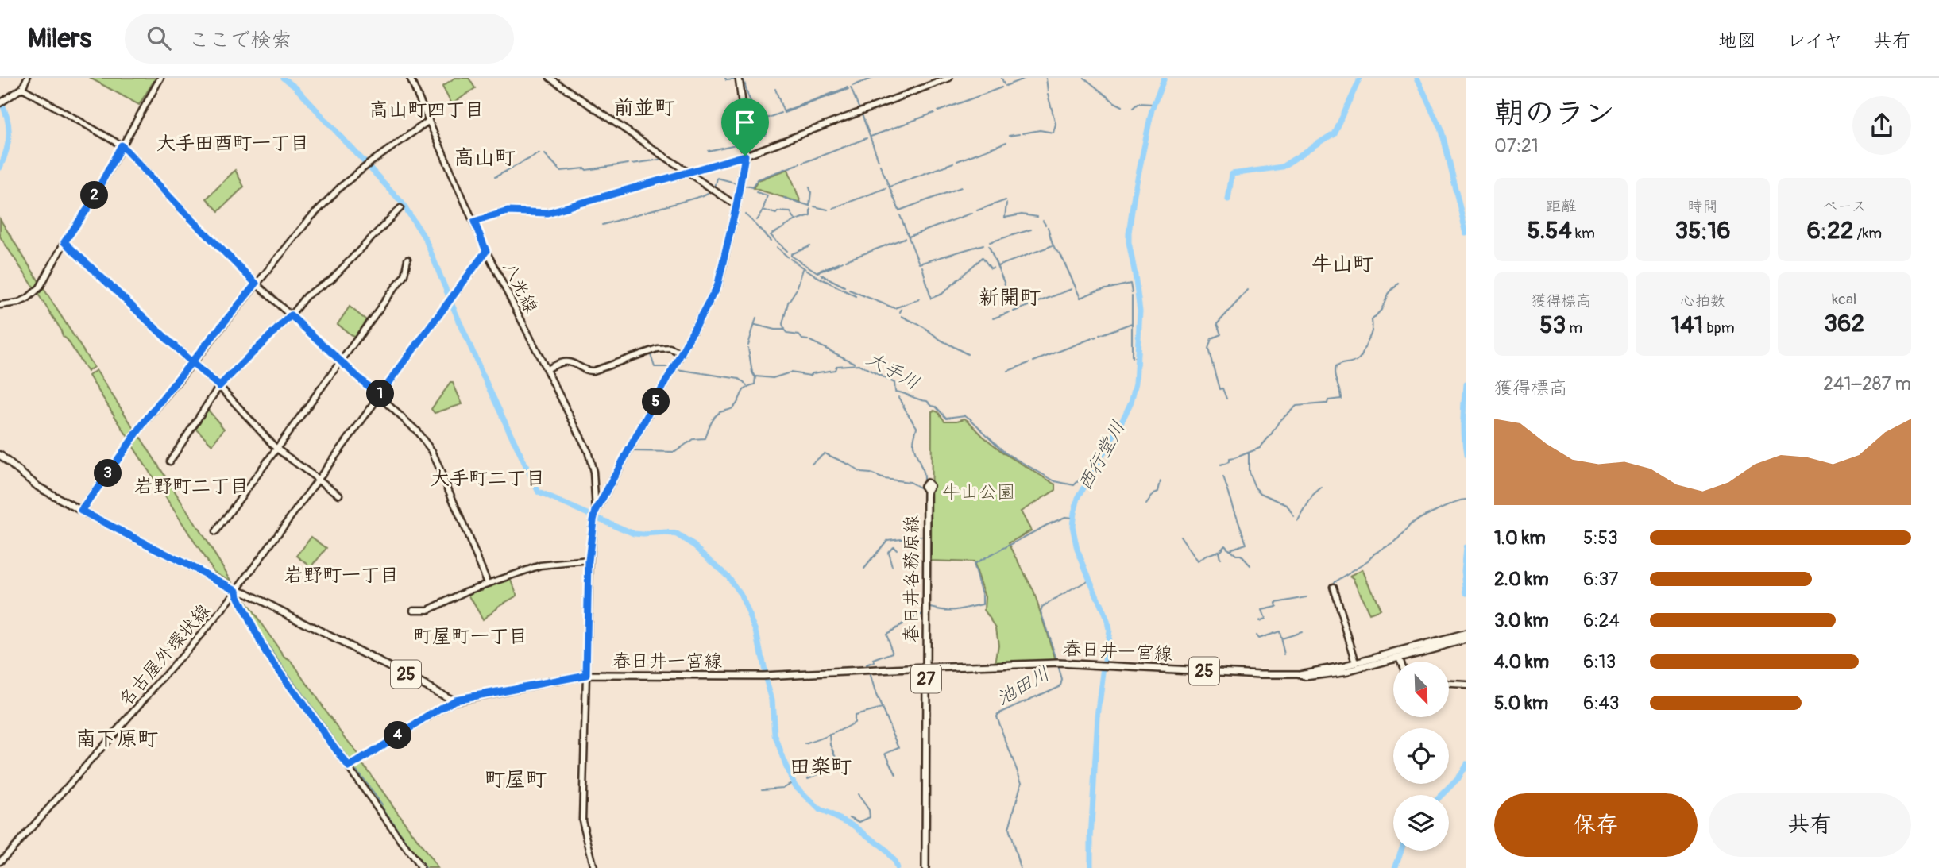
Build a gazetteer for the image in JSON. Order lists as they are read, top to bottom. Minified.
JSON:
{"streets":{"main road":["春日井各務原線","春日井一宮線","25","27"],"street":["八光線","名古屋外環状線"]},"crossings":[["八光線","名古屋外環状線"],["春日井各務原線","春日井一宮線"],["春日井一宮線","25"],["名古屋外環状線","25"]],"districts":["前並町","高山町四丁目","大手田酉町一丁目","高山町","牛山町","新開町","大手町二丁目","岩野町二丁目","岩野町一丁目","町屋町一丁目","南下原町","田楽町","町屋町"],"water":["大手川","西行堂川","池田川"],"parks":["牛山公園"],"north":"bottom right","page":{"header":"Milers","search":"ここで検索","nav":["地図","レイヤ","共有"],"heading":["朝のラン","07:21"],"stats":[["距離","5.54 km"],["時間","35:16"],["ペース","6:22 /km"],["獲得標高","53 m"],["心拍数","141 bpm"],["kcal","362"]],"pins":["2","1","5","3","4"],"chart":["獲得標高","241–287 m"],"list":[{"name":"1.0 km","note":"5:53"},{"name":"2.0 km","note":"6:37"},{"name":"3.0 km","note":"6:24"},{"name":"4.0 km","note":"6:13"},{"name":"5.0 km","note":"6:43"}],"buttons":["保存","共有"]}}
